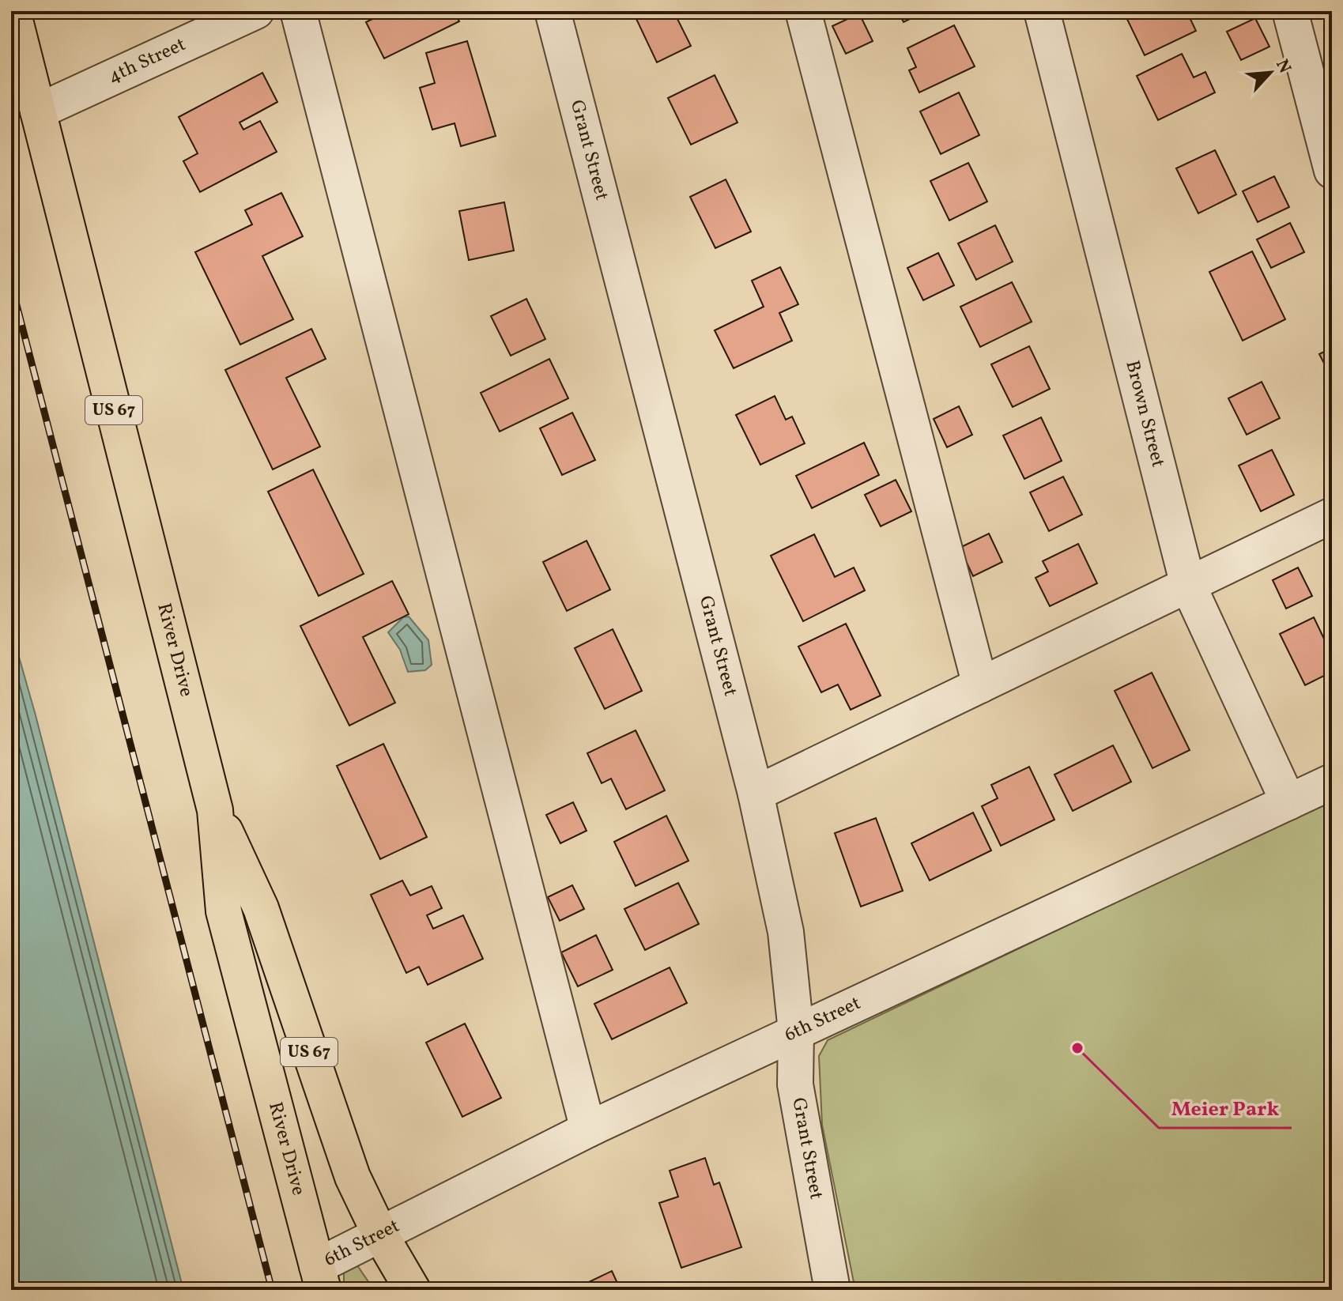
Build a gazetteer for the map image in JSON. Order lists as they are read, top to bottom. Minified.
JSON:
{"streets":{"main road":["US 67","River Drive"],"street":["4th Street","Grant Street","Brown Street","6th Street"]},"crossings":[["4th Street","River Drive"],["Grant Street","6th Street"],["US 67","River Drive"],["US 67","6th Street"],["Brown Street","6th Street"],["River Drive","6th Street"]],"places":["Meier Park"],"north":"top right"}
